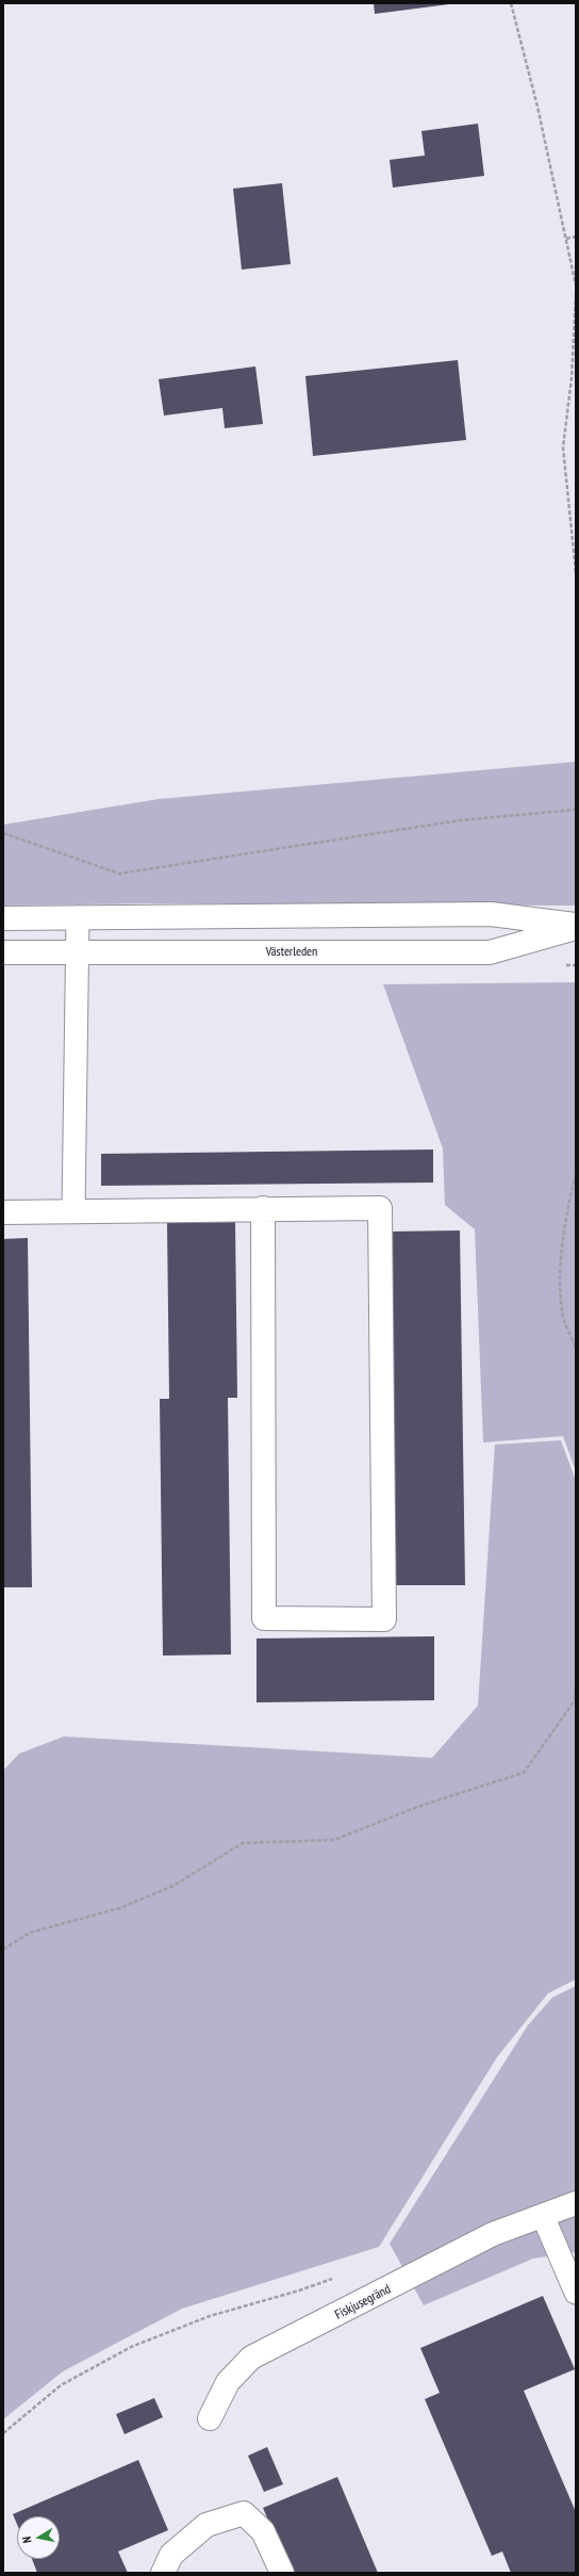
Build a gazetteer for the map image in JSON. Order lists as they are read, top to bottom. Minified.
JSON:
{"streets":{"street":["Västerleden","Fiskjusegränd"]},"north":"left"}
